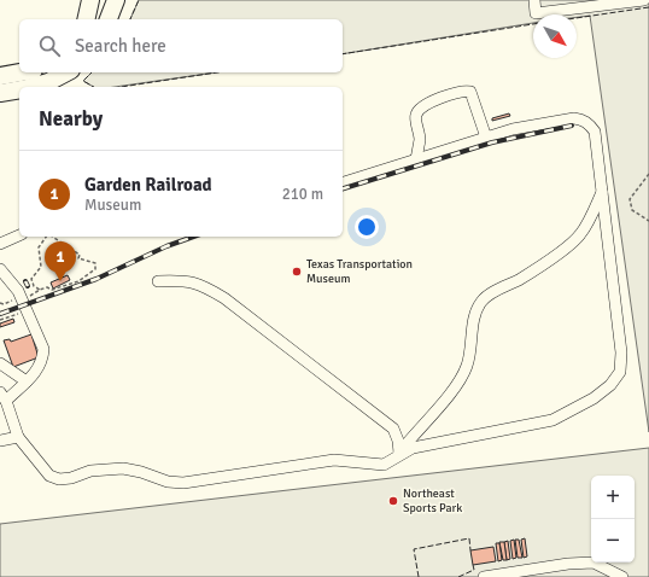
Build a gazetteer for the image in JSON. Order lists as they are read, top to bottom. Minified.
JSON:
{"places":["Texas Transportation Museum","Northeast Sports Park"],"north":"bottom right","page":{"search":"Search here","heading":"Nearby","list":[{"mark":"1","name":"Garden Railroad","note":"Museum","value":"210 m"}],"pins":"1","map_buttons":["+","−"]}}
